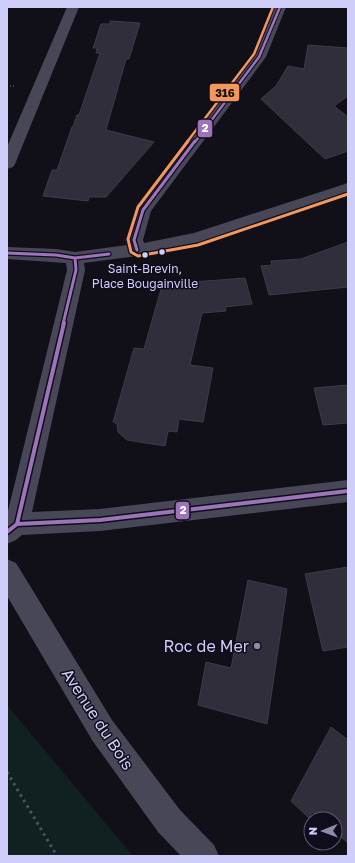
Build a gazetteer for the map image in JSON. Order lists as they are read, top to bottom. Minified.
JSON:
{"streets":{"street":["Avenue du Bois"]},"places":["Saint-Brevin, Place Bougainville","Roc de Mer"],"lines":["transit line 2","transit line 316"],"north":"left"}
